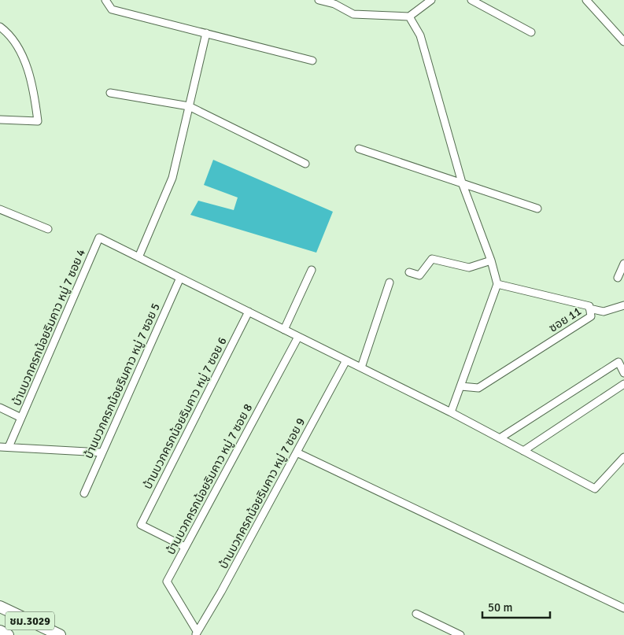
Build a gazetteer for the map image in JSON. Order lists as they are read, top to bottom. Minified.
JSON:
{"streets":{"main road":["ชม.3029"],"street":["ซอย 11","บ้านบวกครกน้อยริมคาว หมู่ 7 ซอย 4","บ้านบวกครกน้อยริมคาว หมู่ 7 ซอย 5","บ้านบวกครกน้อยริมคาว หมู่ 7 ซอย 6","บ้านบวกครกน้อยริมคาว หมู่ 7 ซอย 8","บ้านบวกครกน้อยริมคาว หมู่ 7 ซอย 9"]},"crossings":[["บ้านบวกครกน้อยริมคาว หมู่ 7 ซอย 6","บ้านบวกครกน้อยริมคาว หมู่ 7 ซอย 8"],["บ้านบวกครกน้อยริมคาว หมู่ 7 ซอย 8","บ้านบวกครกน้อยริมคาว หมู่ 7 ซอย 9"]],"scale_bar":"50 m"}
